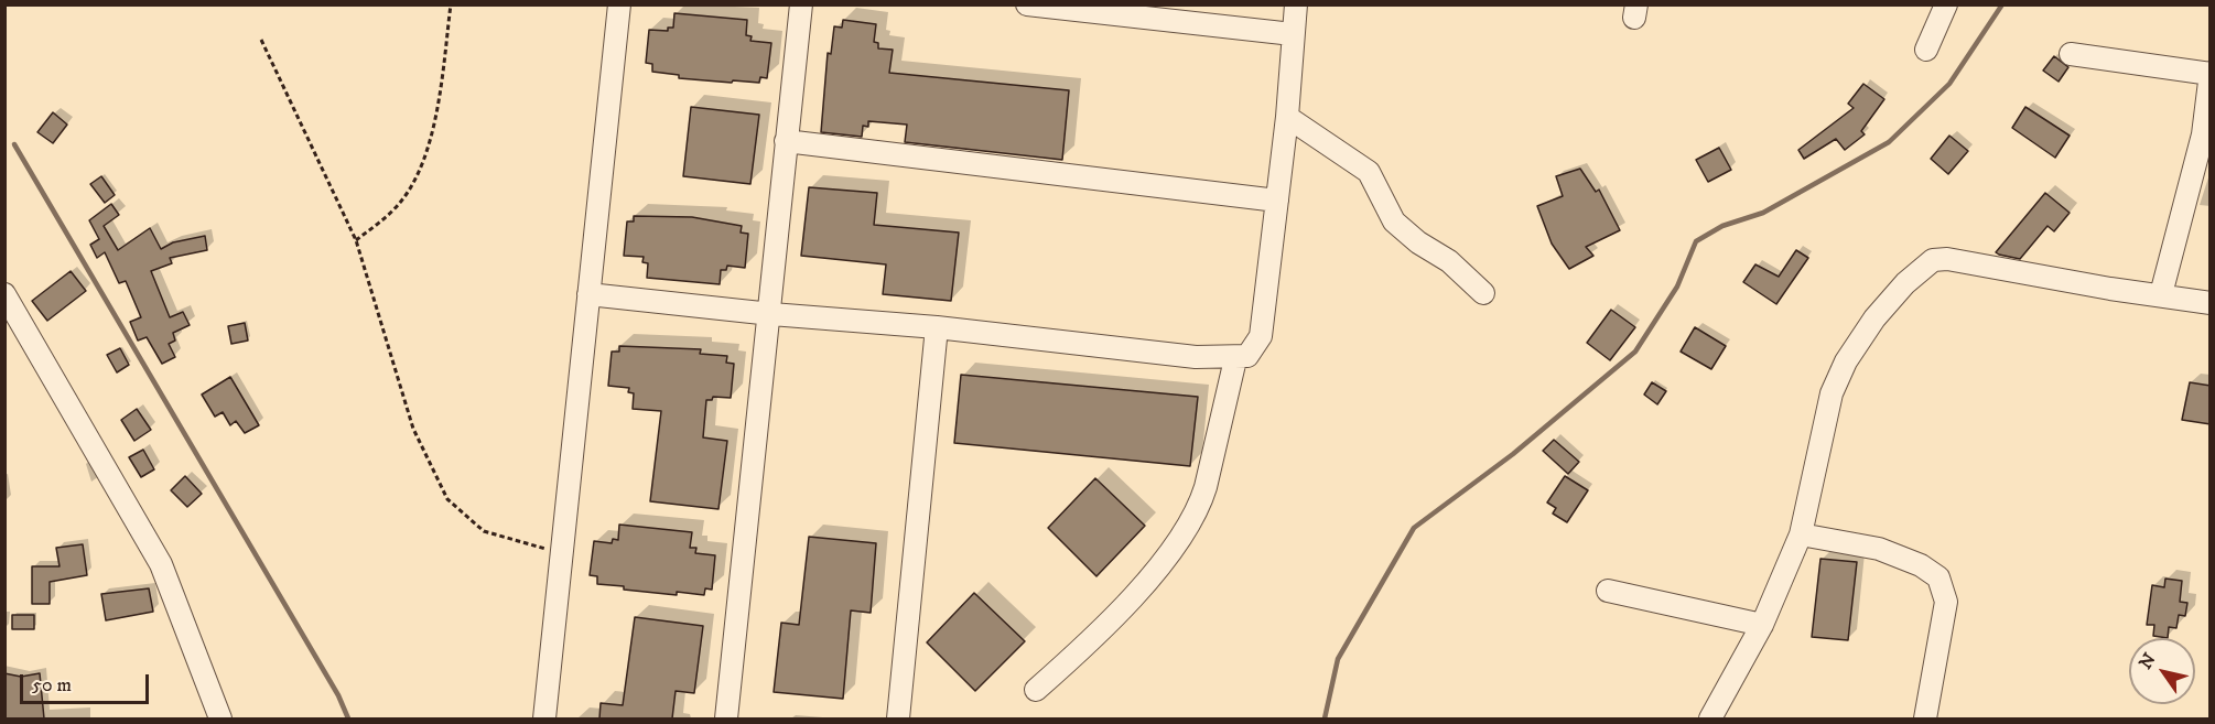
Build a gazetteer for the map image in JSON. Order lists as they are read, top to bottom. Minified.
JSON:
{"scale_bar":"50 m","north":"top left"}
